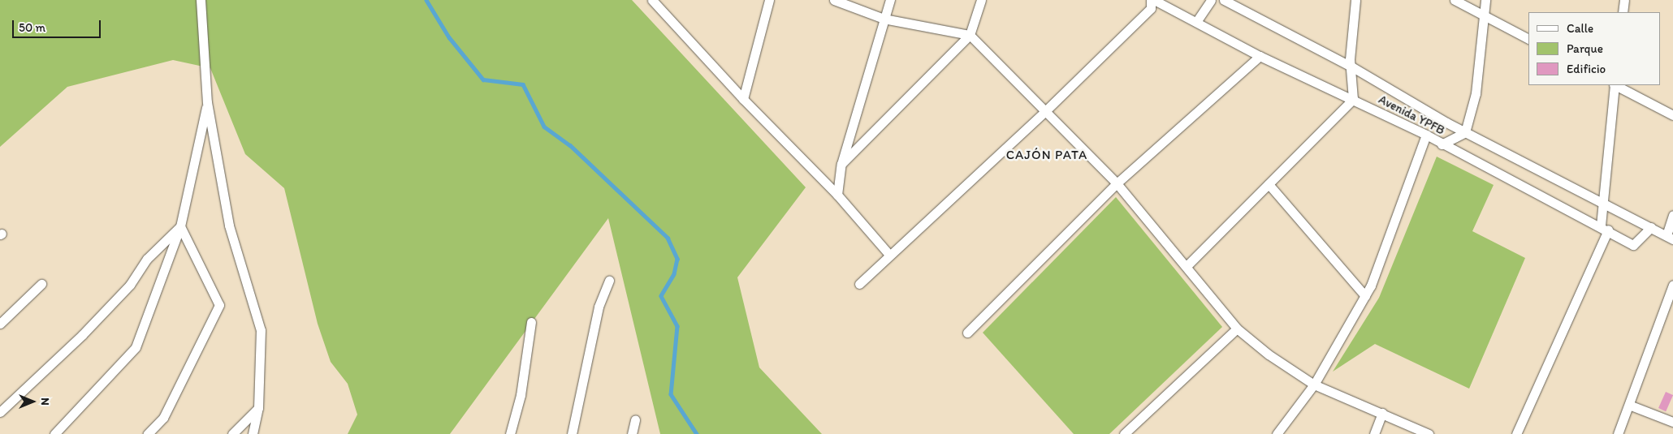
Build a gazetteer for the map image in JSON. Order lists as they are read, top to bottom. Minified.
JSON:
{"streets":{"street":["Avenida YPFB"]},"districts":["CAJÓN PATA"],"legend":["Calle","Parque","Edificio"],"scale_bar":"50 m","north":"right"}
